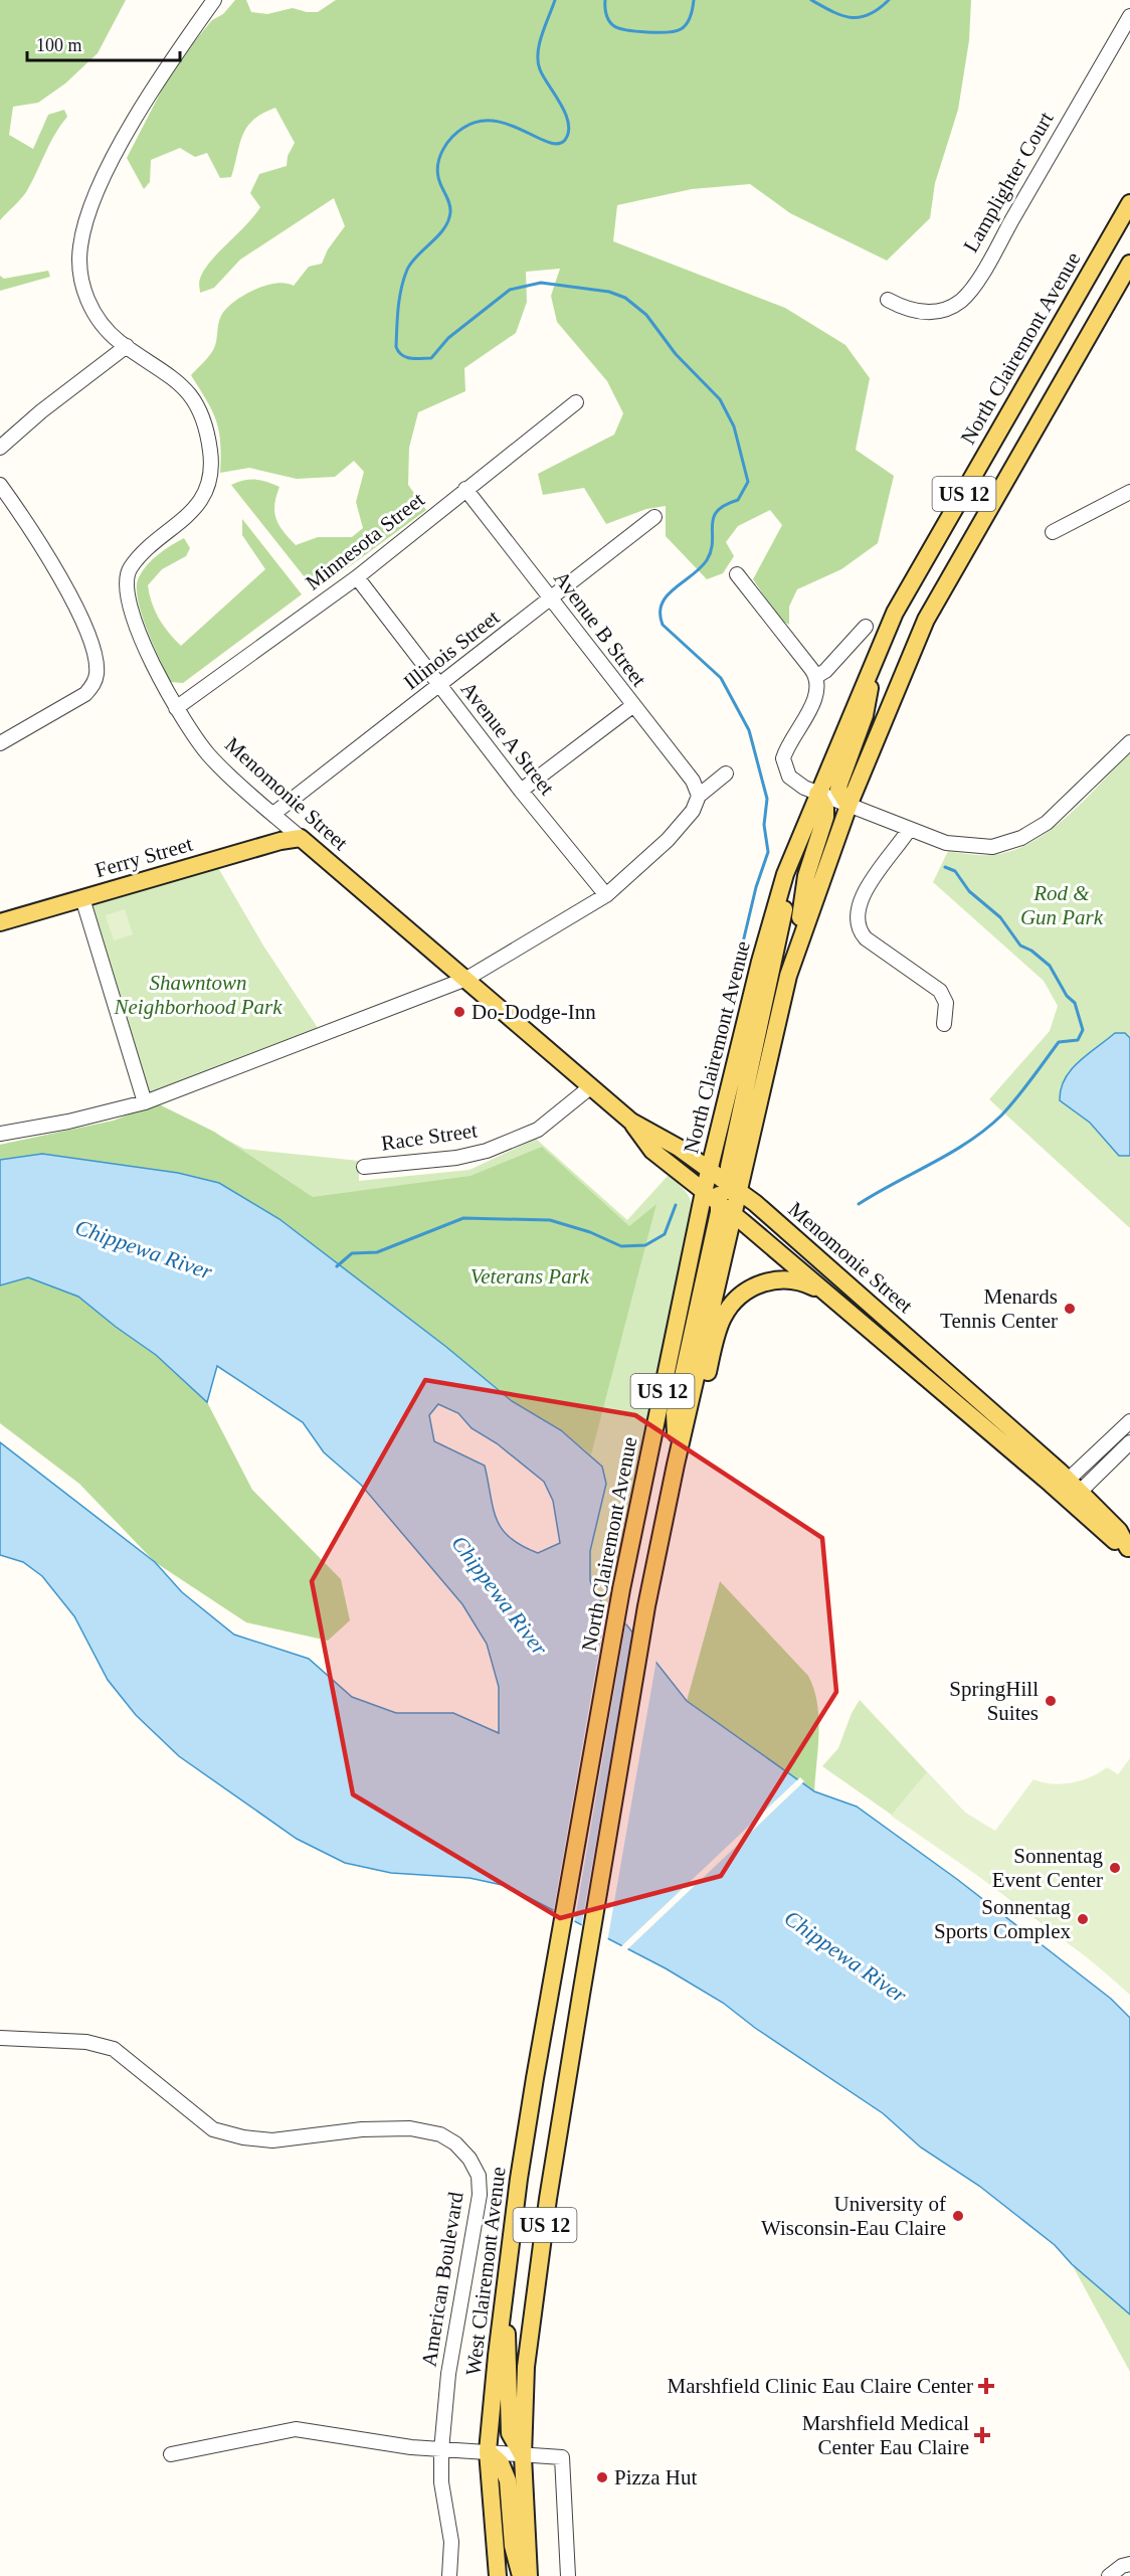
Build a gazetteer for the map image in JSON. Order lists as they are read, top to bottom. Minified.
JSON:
{"streets":{"main road":["North Clairemont Avenue","US 12","Menomonie Street","Ferry Street","West Clairemont Avenue"],"street":["Lamplighter Court","Minnesota Street","Avenue B Street","Illinois Street","Avenue A Street","Race Street","American Boulevard"]},"crossings":[["North Clairemont Avenue","Menomonie Street"],["North Clairemont Avenue","West Clairemont Avenue"],["US 12","Menomonie Street"],["Minnesota Street","Avenue B Street"],["Minnesota Street","Avenue A Street"],["Minnesota Street","Menomonie Street"],["Avenue B Street","Illinois Street"],["Illinois Street","Avenue A Street"],["Illinois Street","Menomonie Street"],["Menomonie Street","Ferry Street"],["Menomonie Street","Race Street"]],"water":["Chippewa River"],"parks":["Rod & Gun Park","Shawntown Neighborhood Park","Veterans Park"],"places":{"other":["Do-Dodge-Inn","Menards Tennis Center","SpringHill Suites","Sonnentag Event Center","Sonnentag Sports Complex","University of Wisconsin-Eau Claire","Pizza Hut"],"health":["Marshfield Clinic Eau Claire Center","Marshfield Medical Center Eau Claire"]},"scale_bar":"100 m"}
